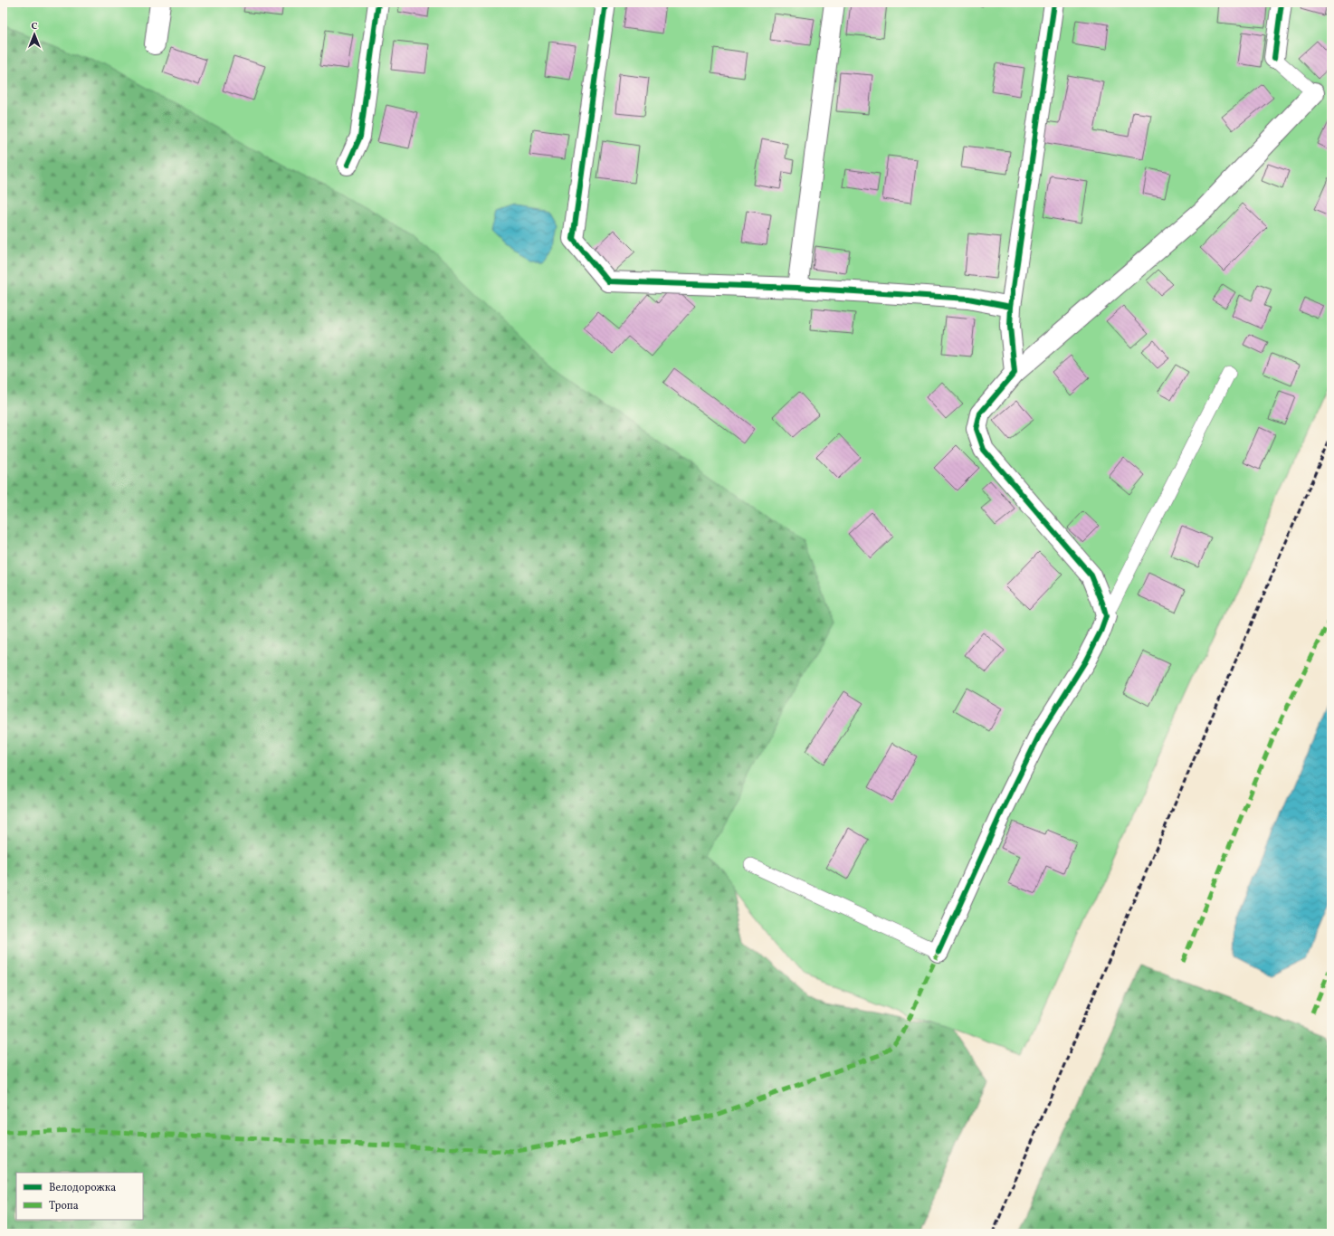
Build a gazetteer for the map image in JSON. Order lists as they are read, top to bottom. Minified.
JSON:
{"legend":["Велодорожка","Тропа"],"north":"top"}
